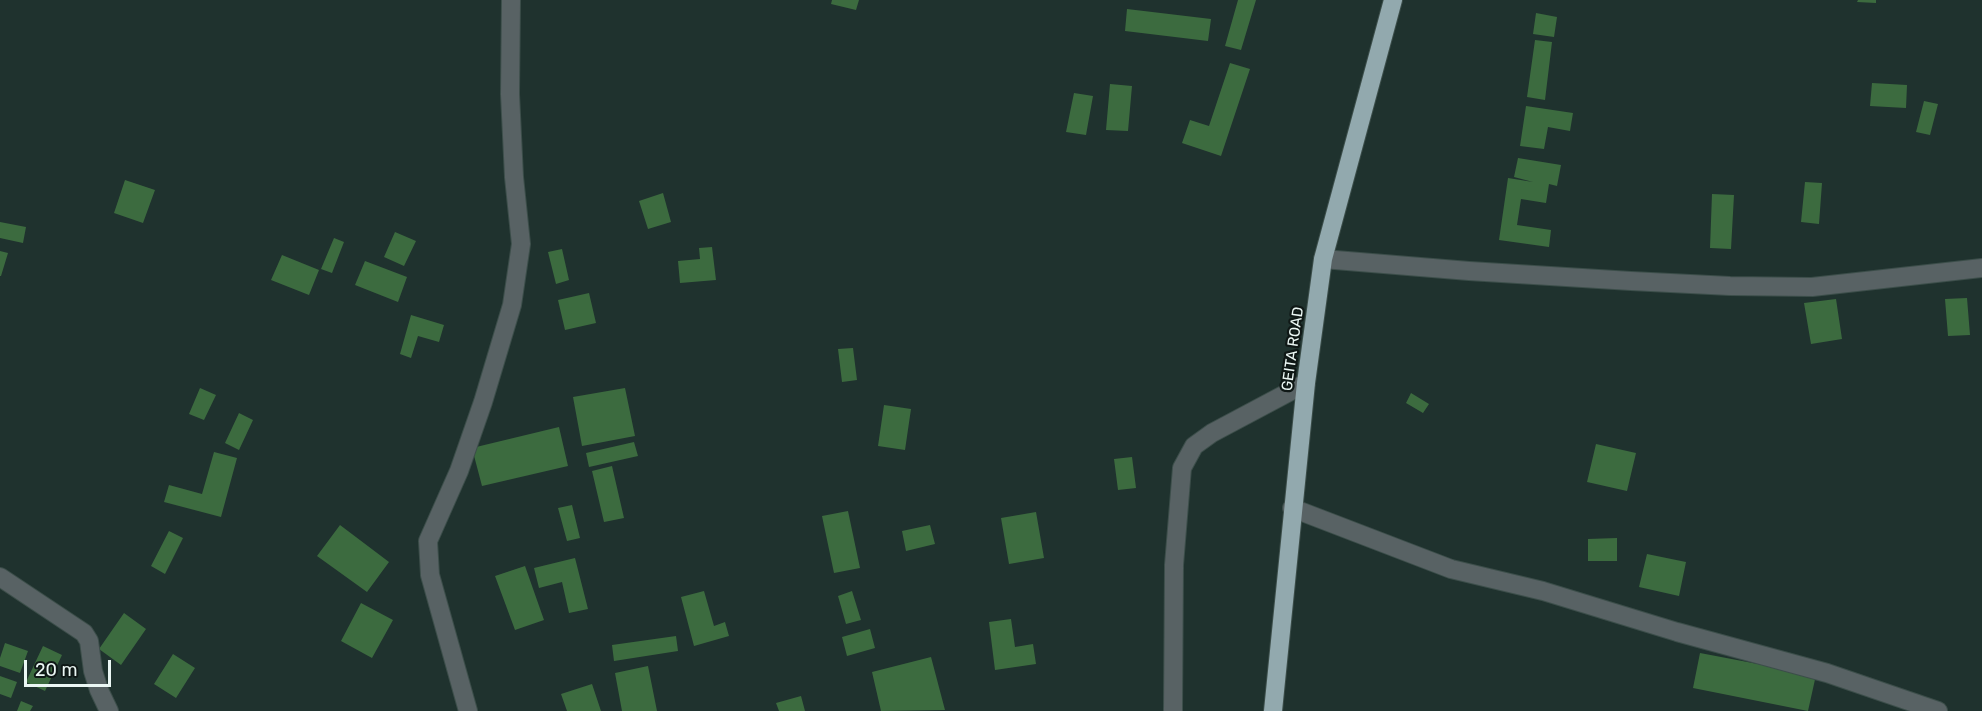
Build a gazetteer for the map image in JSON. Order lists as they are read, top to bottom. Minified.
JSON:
{"streets":{"highway":["GEITA ROAD"]},"scale_bar":"20 m"}
